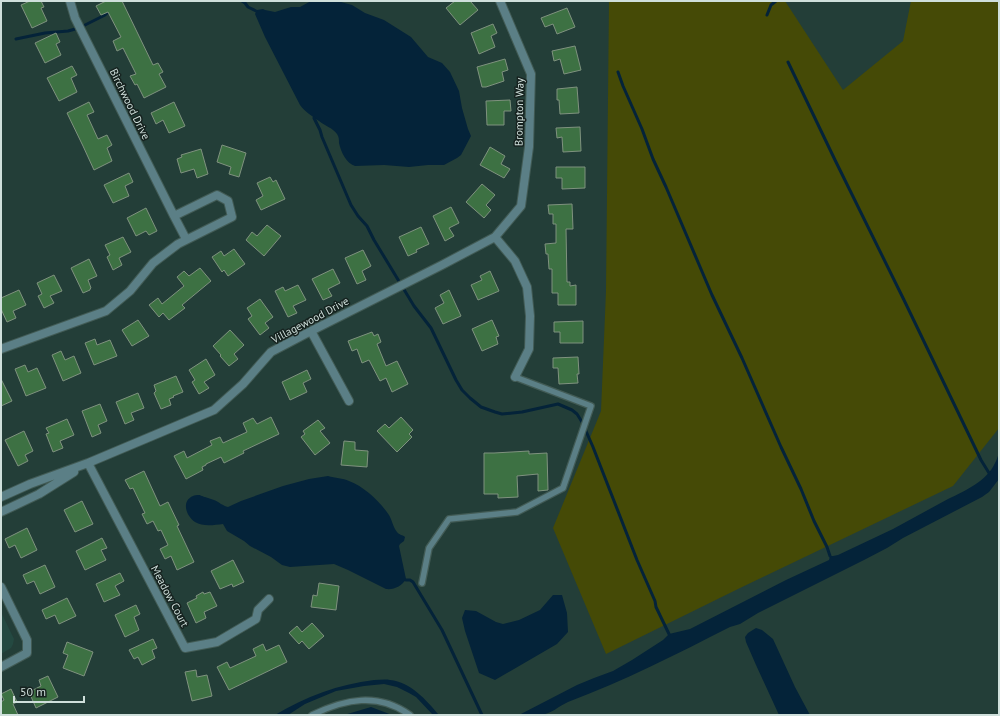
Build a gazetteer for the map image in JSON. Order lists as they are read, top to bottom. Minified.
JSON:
{"streets":{"street":["Birchwood Drive","Brompton Way","Villagewood Drive","Meadow Court"]},"crossings":[["Brompton Way","Villagewood Drive"],["Villagewood Drive","Meadow Court"]],"scale_bar":"50 m"}
